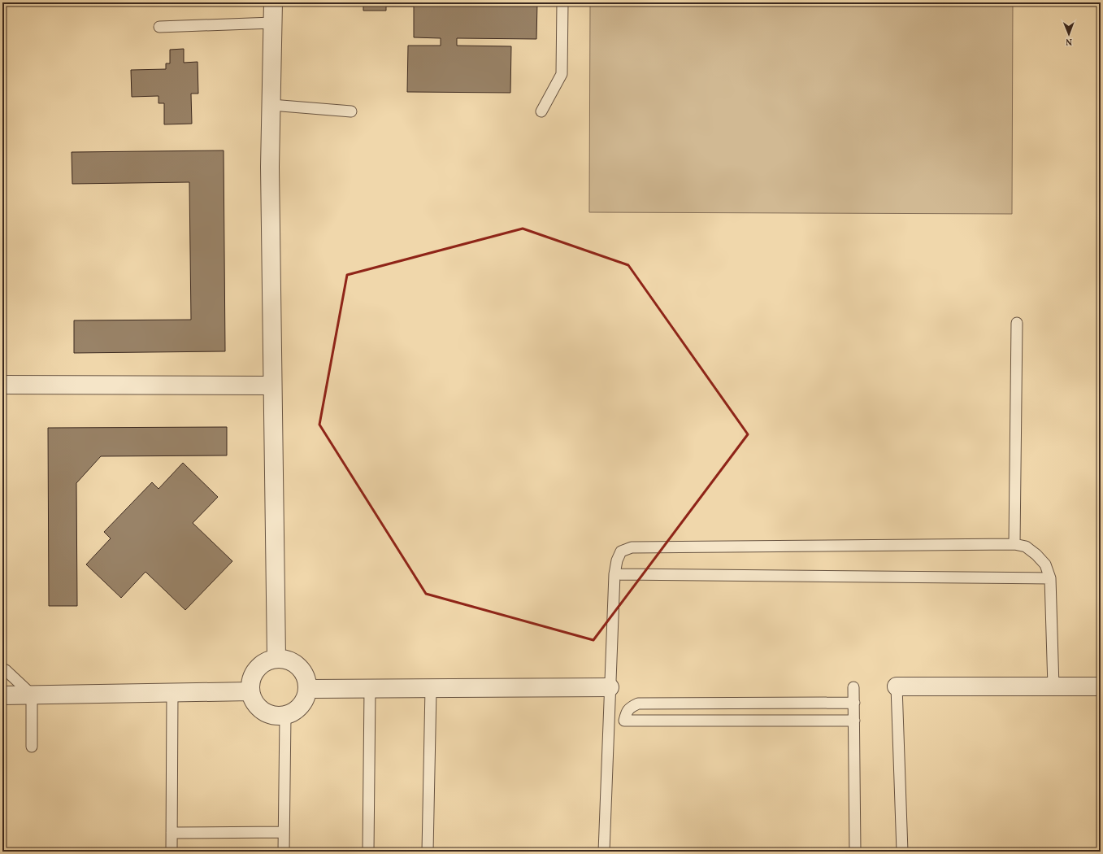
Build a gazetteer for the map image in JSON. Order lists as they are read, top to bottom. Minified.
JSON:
{"north":"bottom"}
